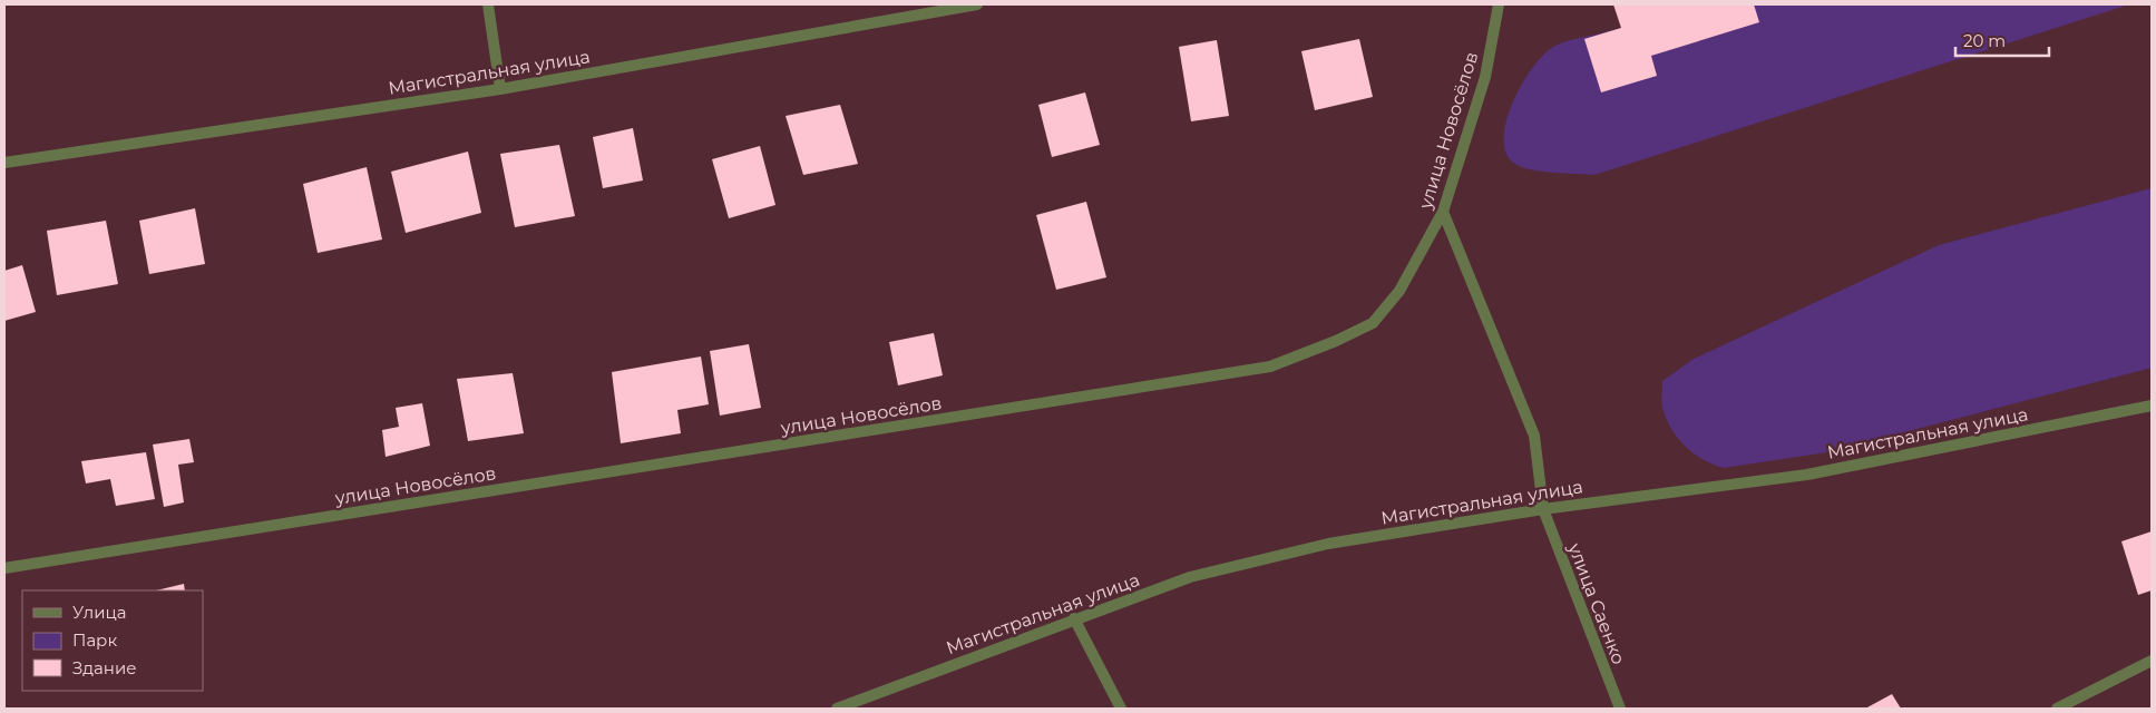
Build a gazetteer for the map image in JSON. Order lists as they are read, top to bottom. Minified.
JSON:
{"streets":{"street":["Магистральная улица","улица Новосёлов","улица Саенко"]},"crossings":[["Магистральная улица","улица Саенко"],["улица Новосёлов","улица Саенко"]],"legend":["Улица","Парк","Здание"],"scale_bar":"20 m"}
